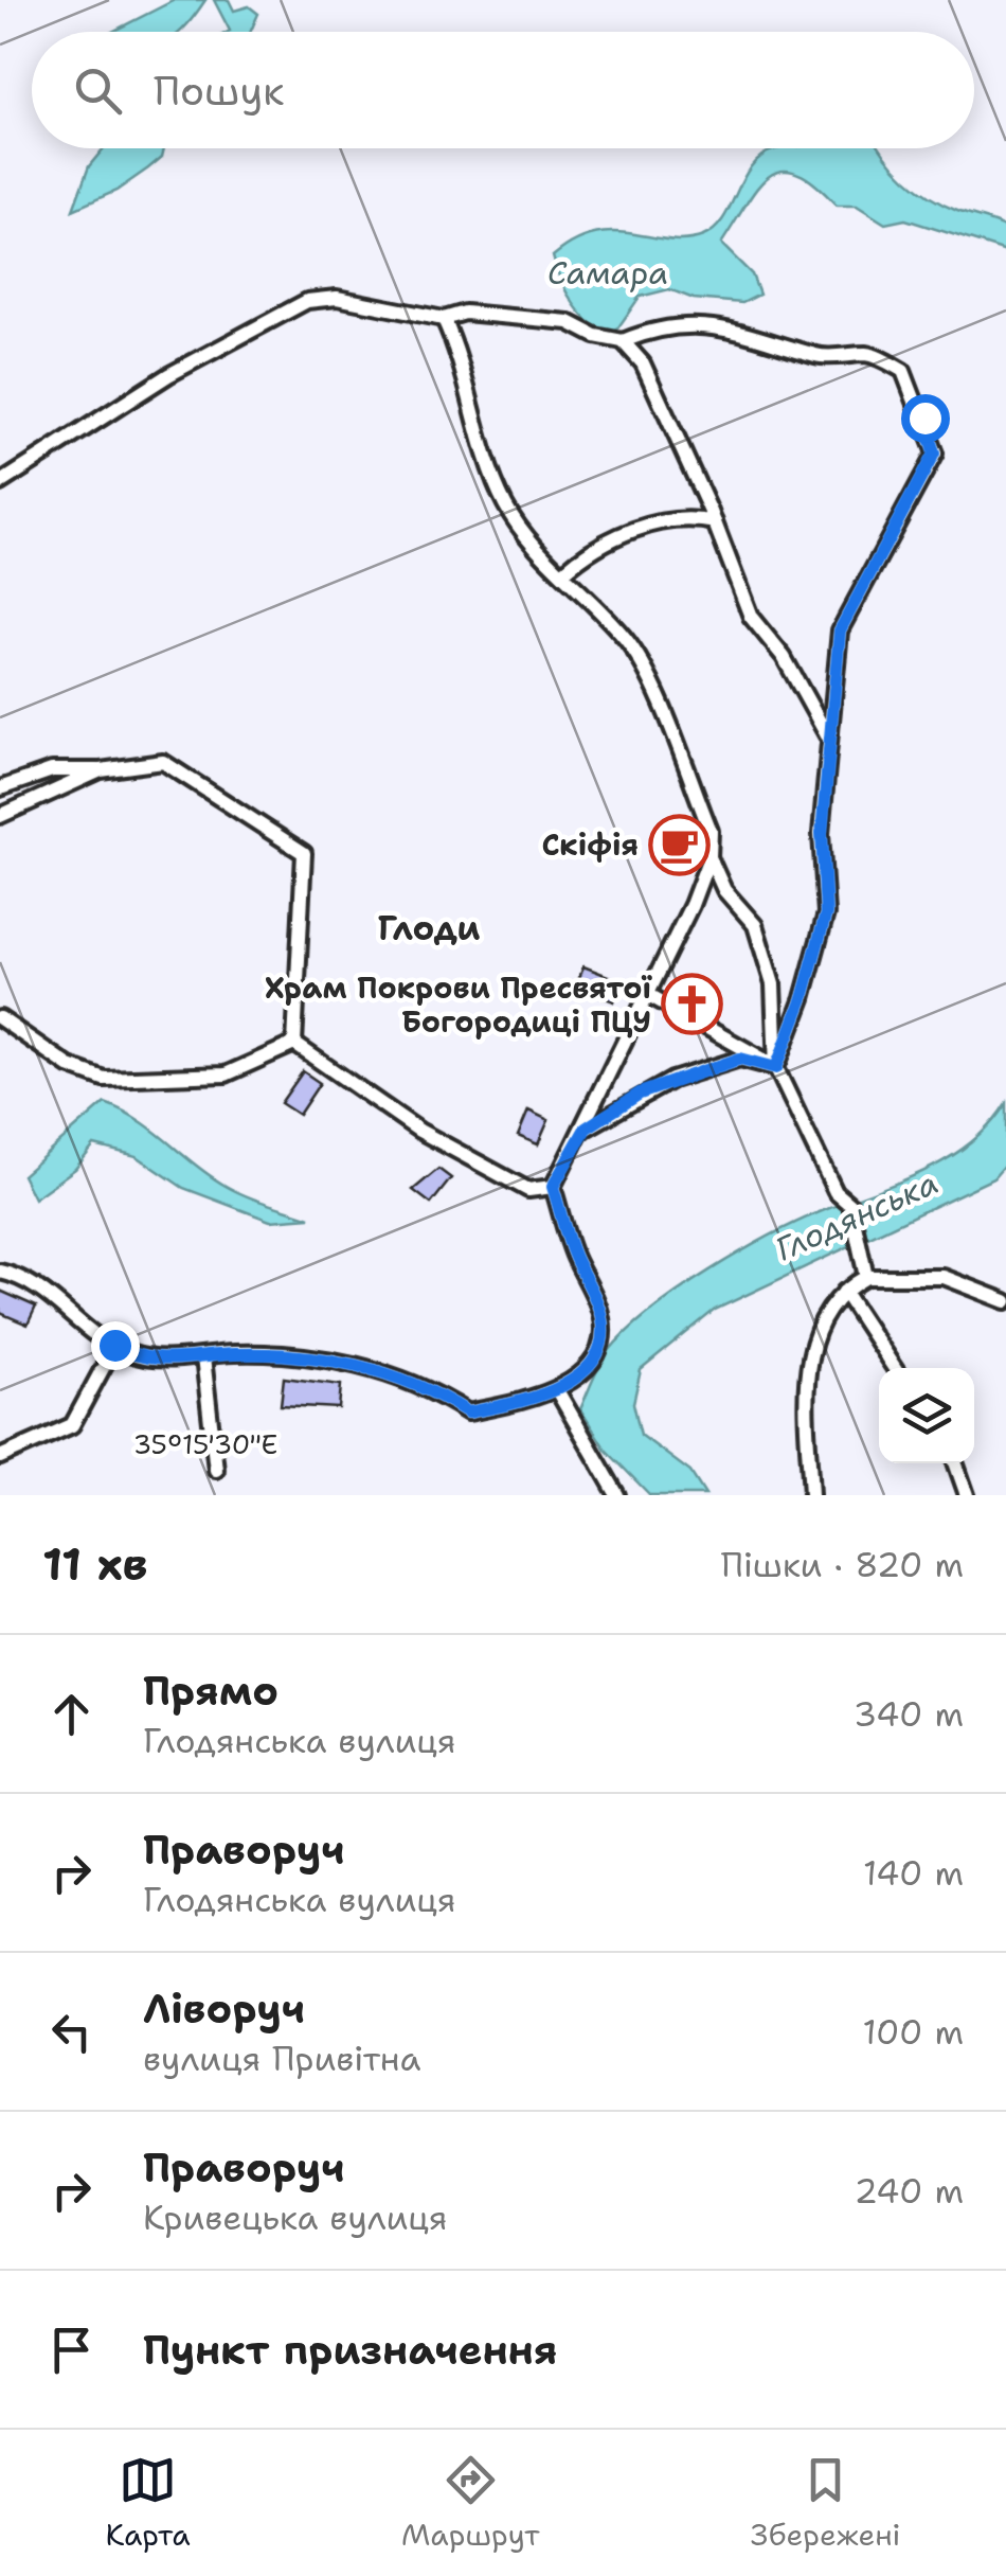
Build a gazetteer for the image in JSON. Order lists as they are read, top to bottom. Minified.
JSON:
{"districts":["Глоди"],"water":["Самара","Глодянська"],"places":{"cafe":["Скіфія"],"church":["Храм Покрови Пресвятої Богородиці ПЦУ"]},"page":{"search":"Пошук","heading":["11 хв","Пішки · 820 m"],"list":[["Прямо","Глодянська вулиця","340 m"],["Праворуч","Глодянська вулиця","140 m"],["Ліворуч","вулиця Привітна","100 m"],["Праворуч","Кривецька вулиця","240 m"],"Пункт призначення"],"nav":["Карта","Маршрут","Збережені"]},"coordinates":["35°15'30\"E"]}
